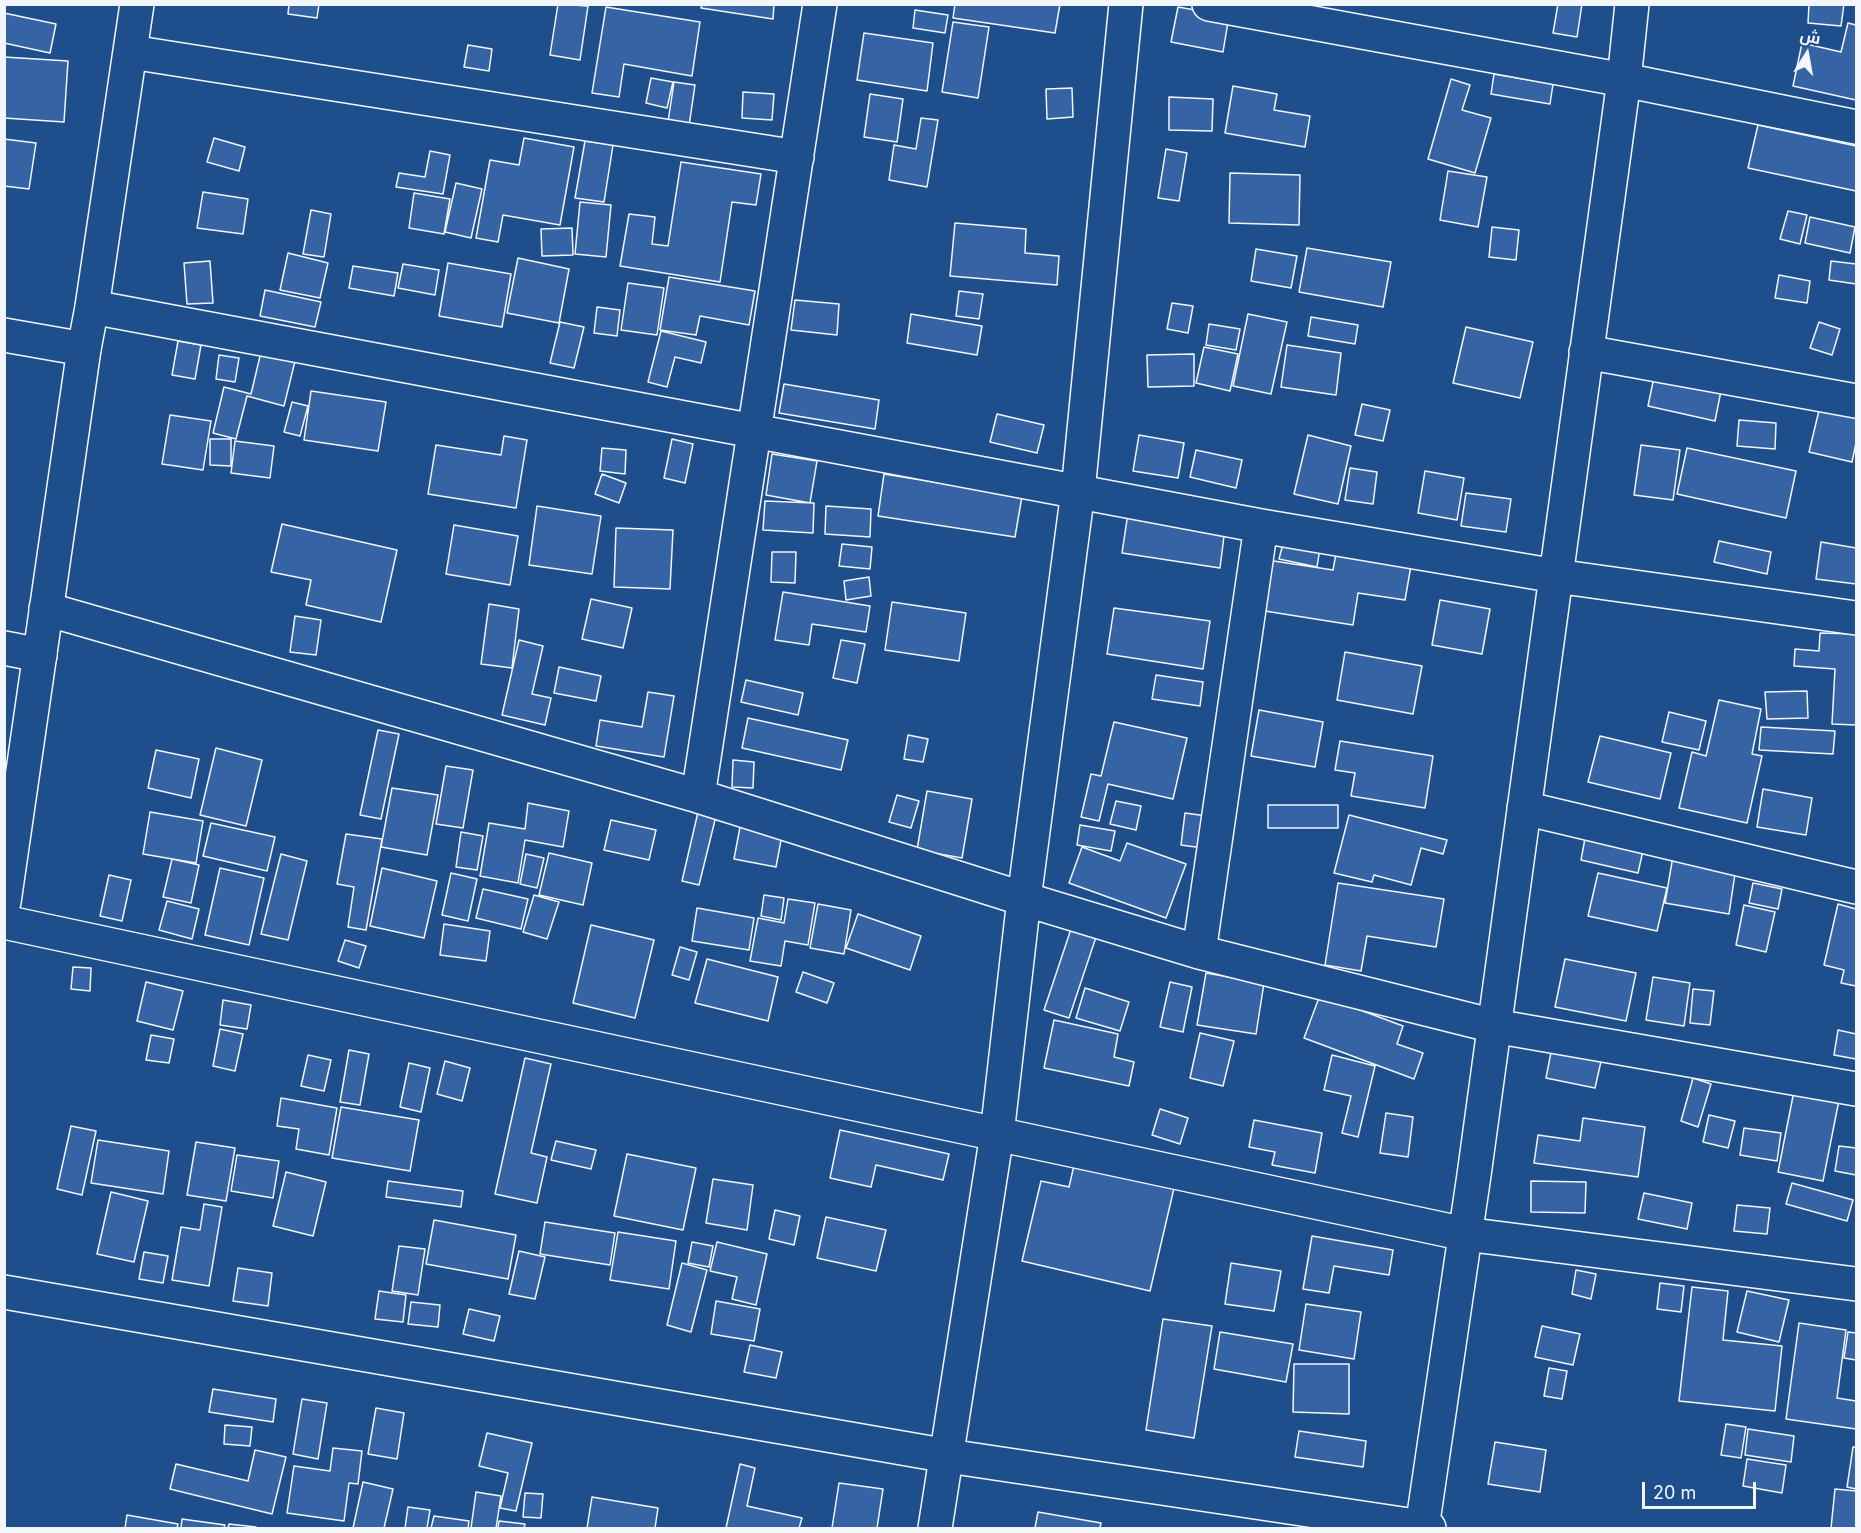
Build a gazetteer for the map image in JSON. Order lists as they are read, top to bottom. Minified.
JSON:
{"scale_bar":"20 m","north":"top"}
